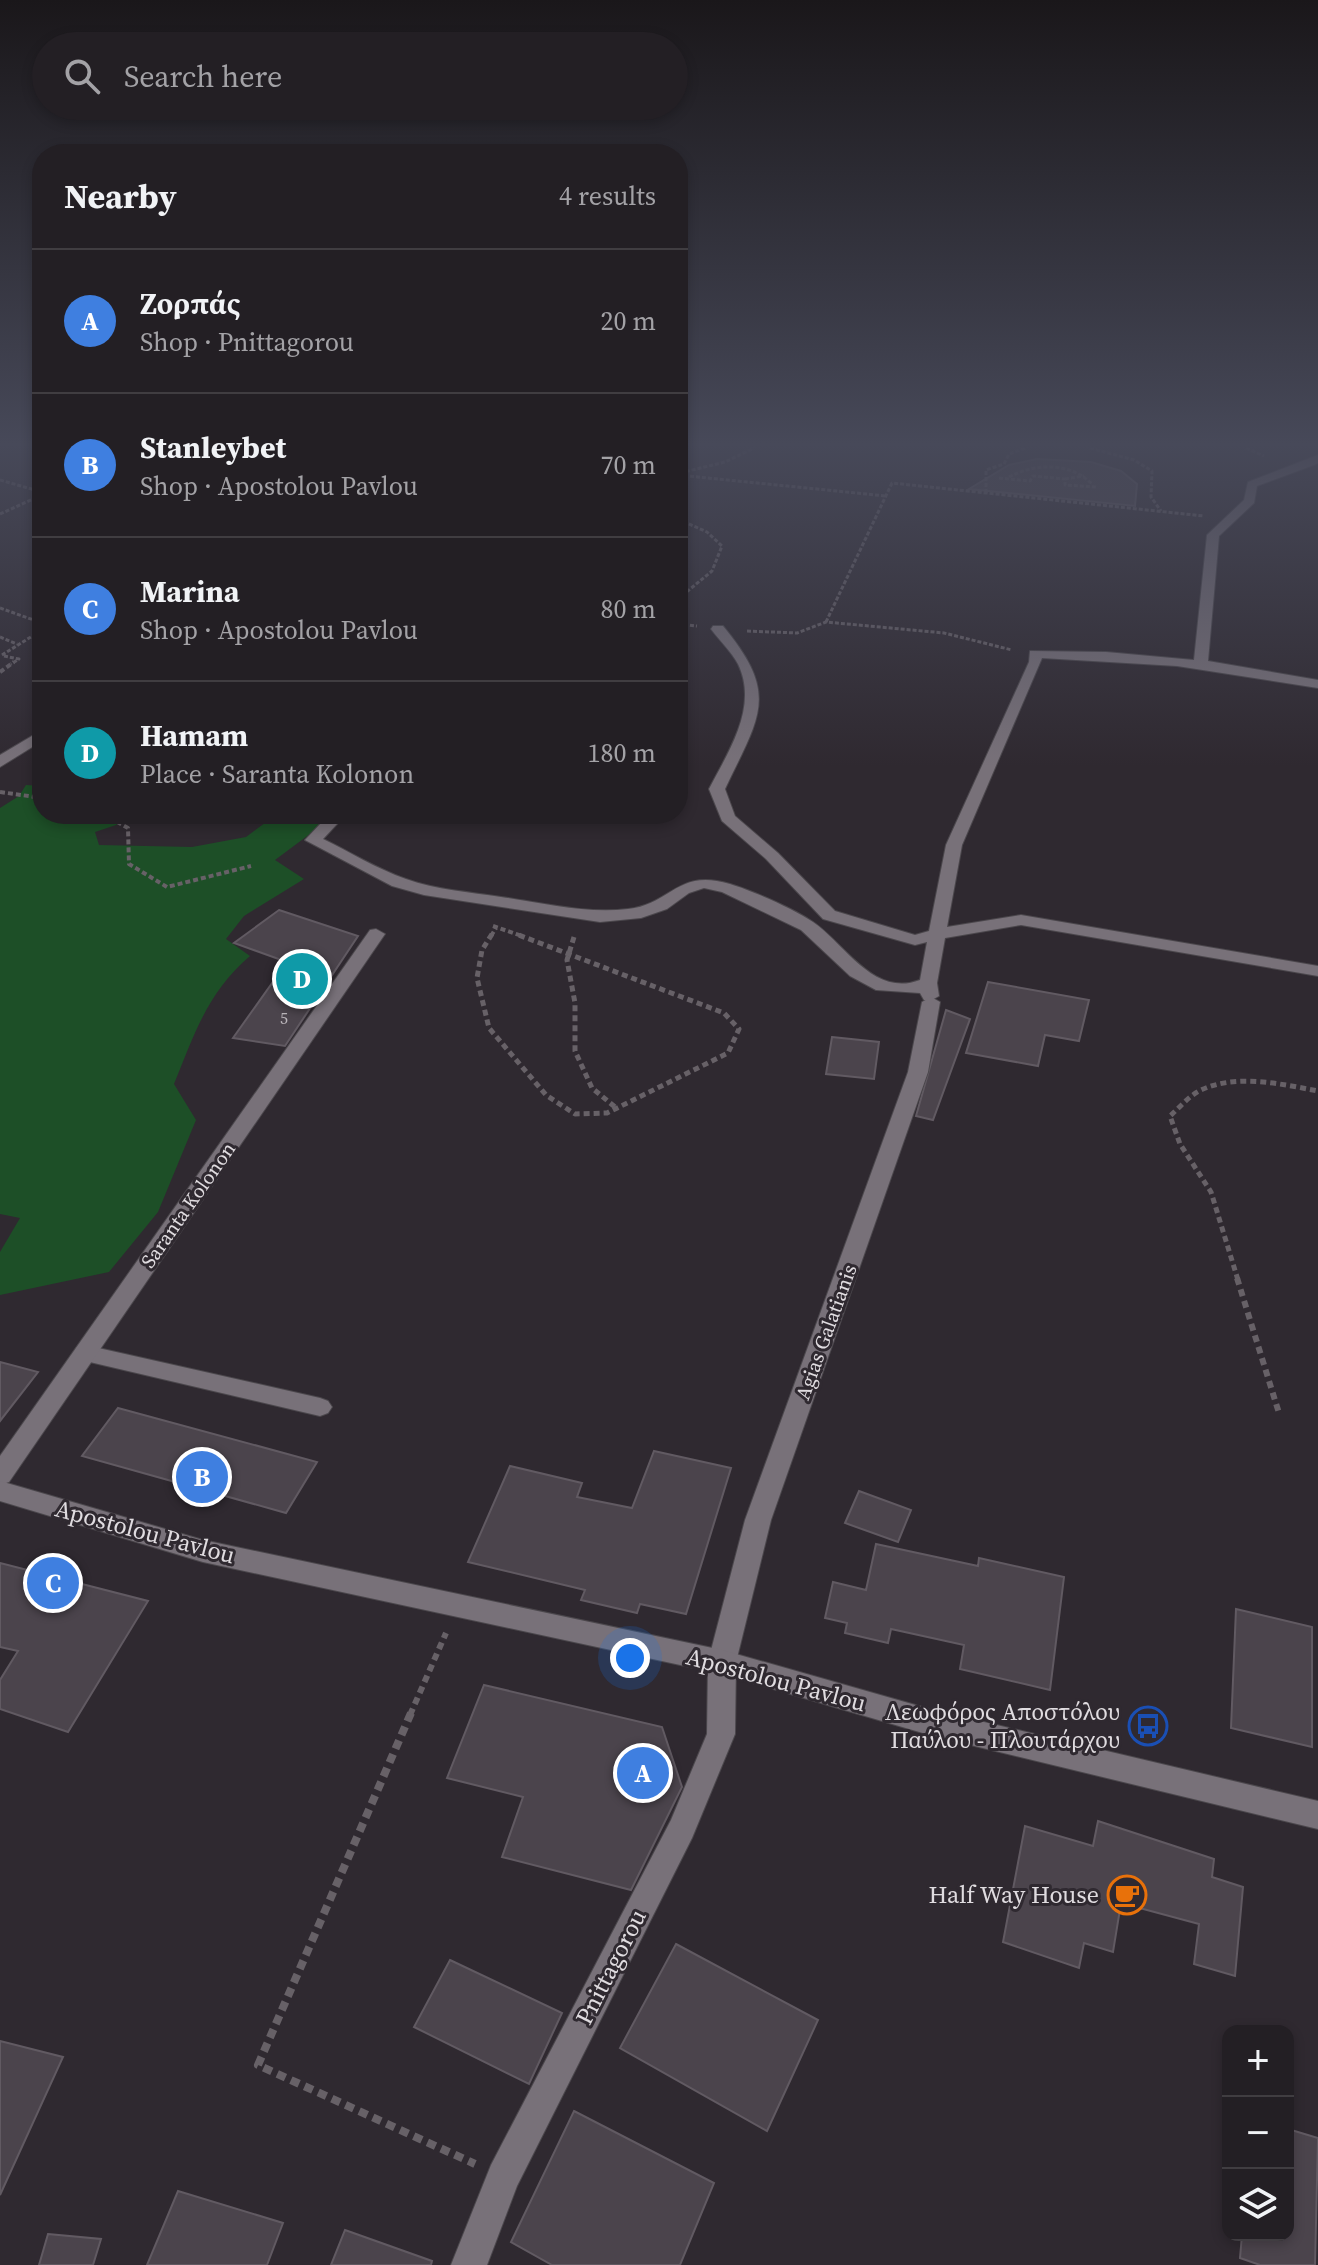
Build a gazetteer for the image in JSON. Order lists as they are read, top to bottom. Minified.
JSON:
{"streets":{"street":["Saranta Kolonon","Agias Galatianis","Apostolou Pavlou","Pnittagorou"]},"crossings":[["Agias Galatianis","Apostolou Pavlou"],["Agias Galatianis","Pnittagorou"],["Apostolou Pavlou","Pnittagorou"]],"places":{"bus stop":["Λεωφόρος Αποστόλου Παύλου - Πλουτάρχου"],"cafe":["Half Way House"]},"house_numbers":["5"],"page":{"search":"Search here","heading":["Nearby","4 results"],"list":[{"mark":"A","name":"Ζορπάς","note":"Shop · Pnittagorou","value":"20 m"},{"mark":"B","name":"Stanleybet","note":"Shop · Apostolou Pavlou","value":"70 m"},{"mark":"C","name":"Marina","note":"Shop · Apostolou Pavlou","value":"80 m"},{"mark":"D","name":"Hamam","note":"Place · Saranta Kolonon","value":"180 m"}],"pins":["D","B","C","A"],"map_buttons":["+","−"]}}
